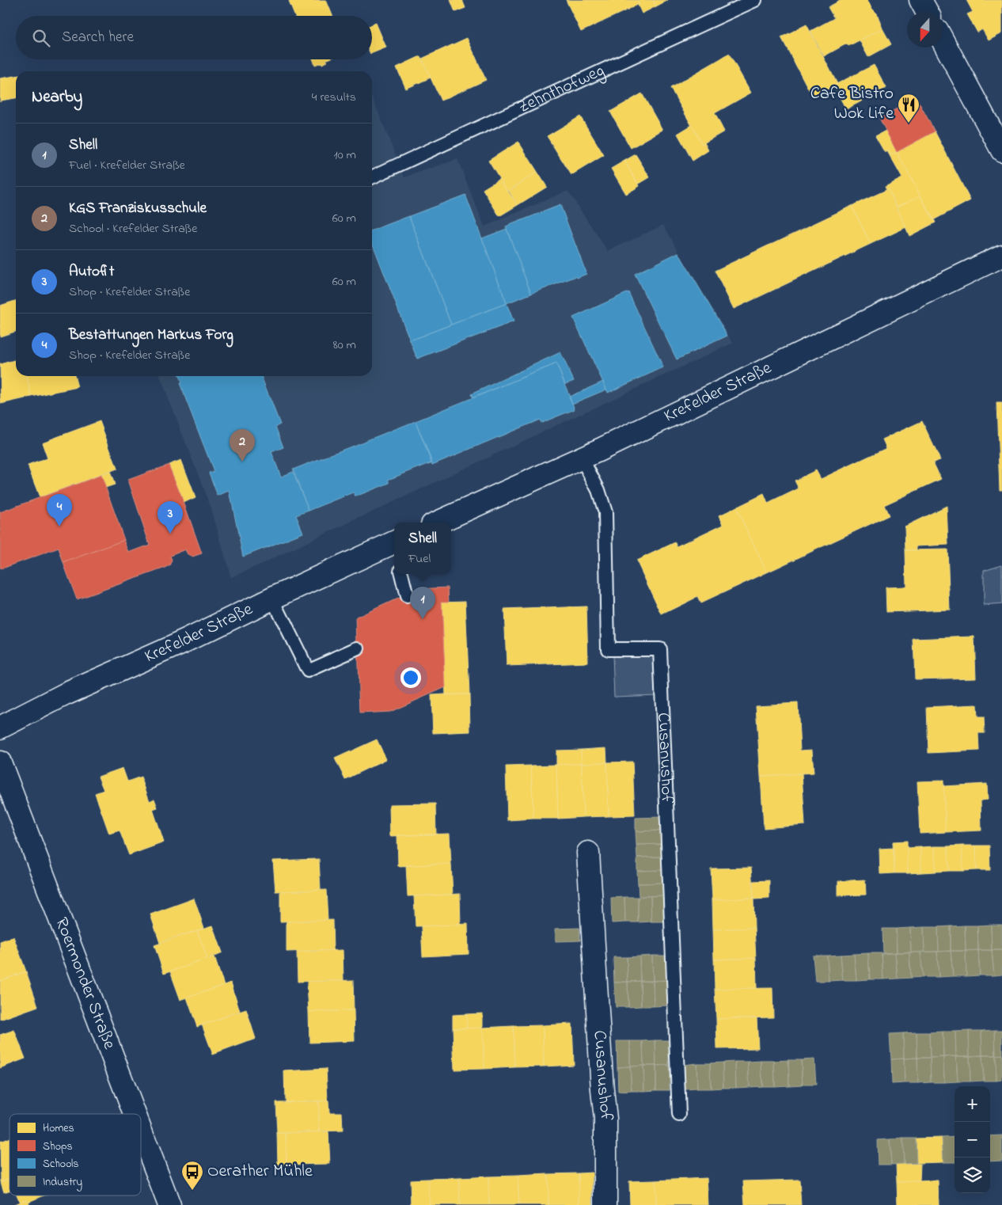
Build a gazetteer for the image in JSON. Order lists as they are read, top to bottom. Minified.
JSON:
{"streets":{"main road":["Krefelder Straße","Cusanushof","Roermonder Straße"],"lane":["Zehnthofweg"]},"crossings":[["Krefelder Straße","Cusanushof"]],"places":{"restaurant":["Cafe Bistro Wok Life"],"bus stop":["Oerather Mühle"]},"legend":["Homes","Shops","Schools","Industry"],"north":"bottom","page":{"search":"Search here","heading":["Nearby","4 results"],"list":[{"mark":"1","name":"Shell","note":"Fuel · Krefelder Straße","value":"10 m"},{"mark":"2","name":"KGS Franziskusschule","note":"School · Krefelder Straße","value":"60 m"},{"mark":"3","name":"Autofit","note":"Shop · Krefelder Straße","value":"60 m"},{"mark":"4","name":"Bestattungen Markus Forg","note":"Shop · Krefelder Straße","value":"80 m"}],"pins":["2","4","3","1"],"popup":["Shell","Fuel"],"map_buttons":["+","−"]}}
